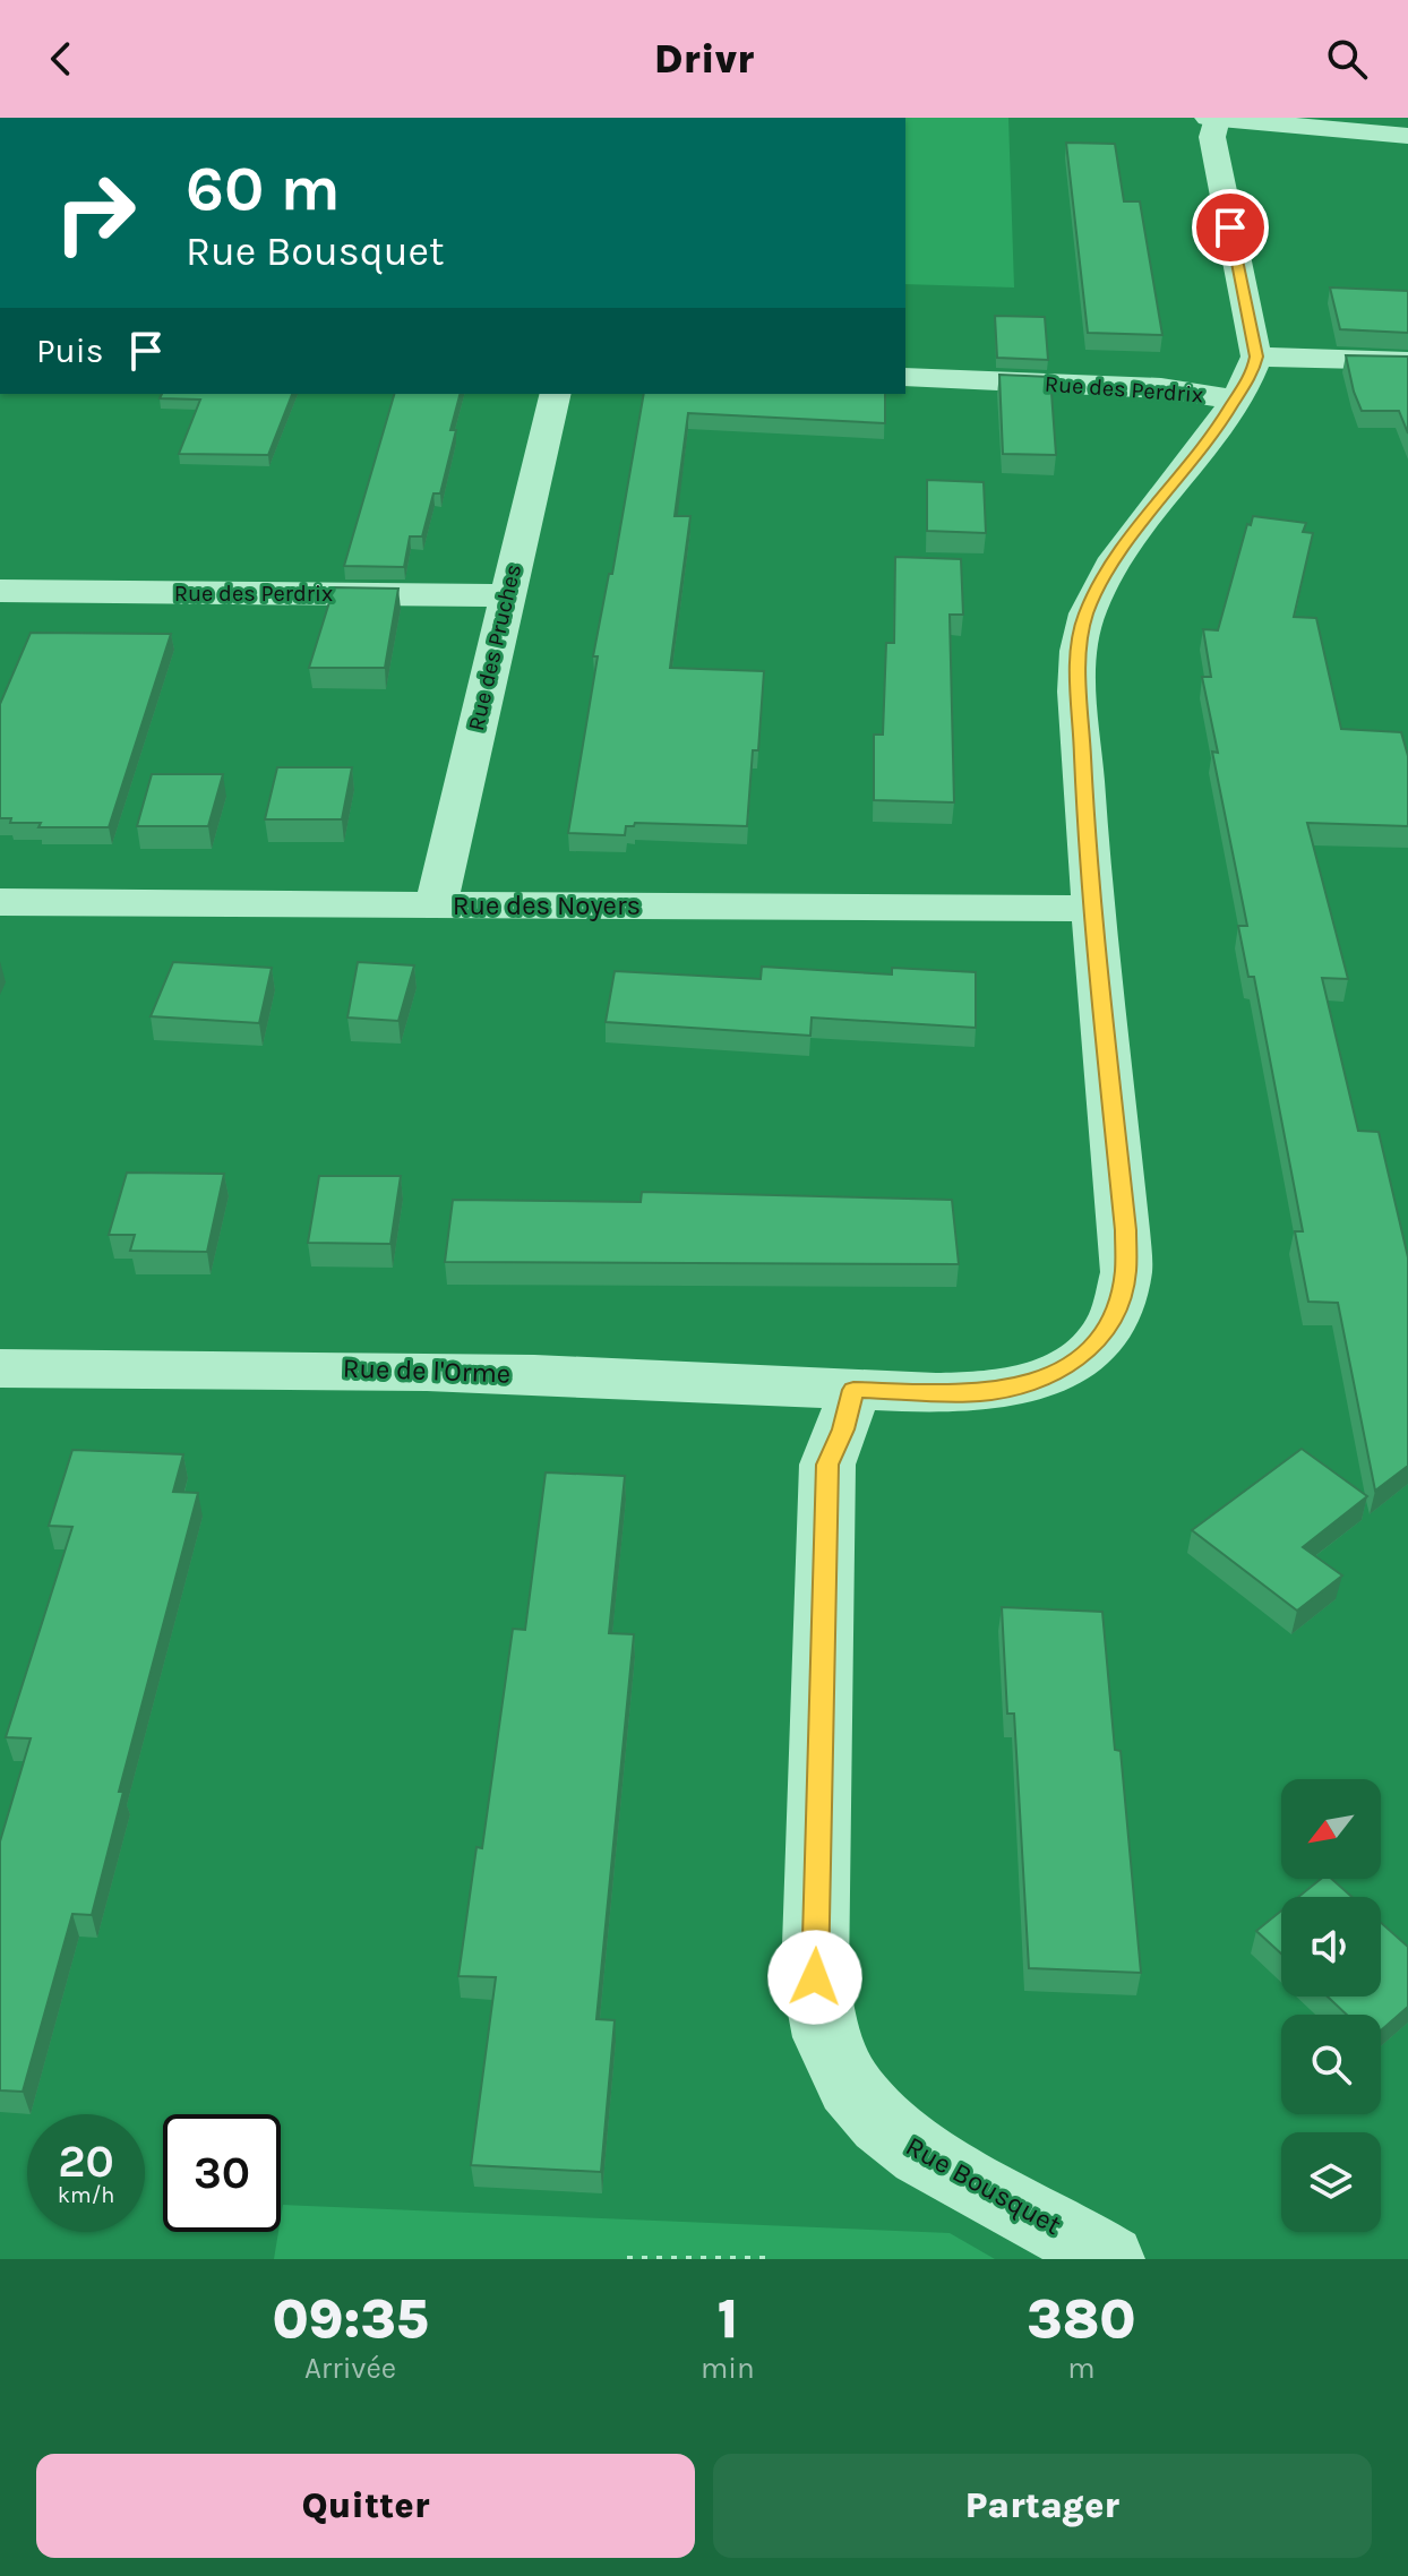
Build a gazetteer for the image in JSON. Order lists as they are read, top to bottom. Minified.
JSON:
{"streets":{"street":["Rue des Perdrix","Rue des Pruches","Rue des Noyers","Rue de l'Orme","Rue Bousquet"]},"crossings":[["Rue des Perdrix","Rue des Pruches"],["Rue des Pruches","Rue des Noyers"],["Rue de l'Orme","Rue Bousquet"]],"north":"bottom left","page":{"header":"Drivr","turn":["60 m","Rue Bousquet"],"then":"Puis","speed":"20 km/h","limit":"30","eta":["09:35","Arrivée","1","min","380","m"],"buttons":["Quitter","Partager"]}}
